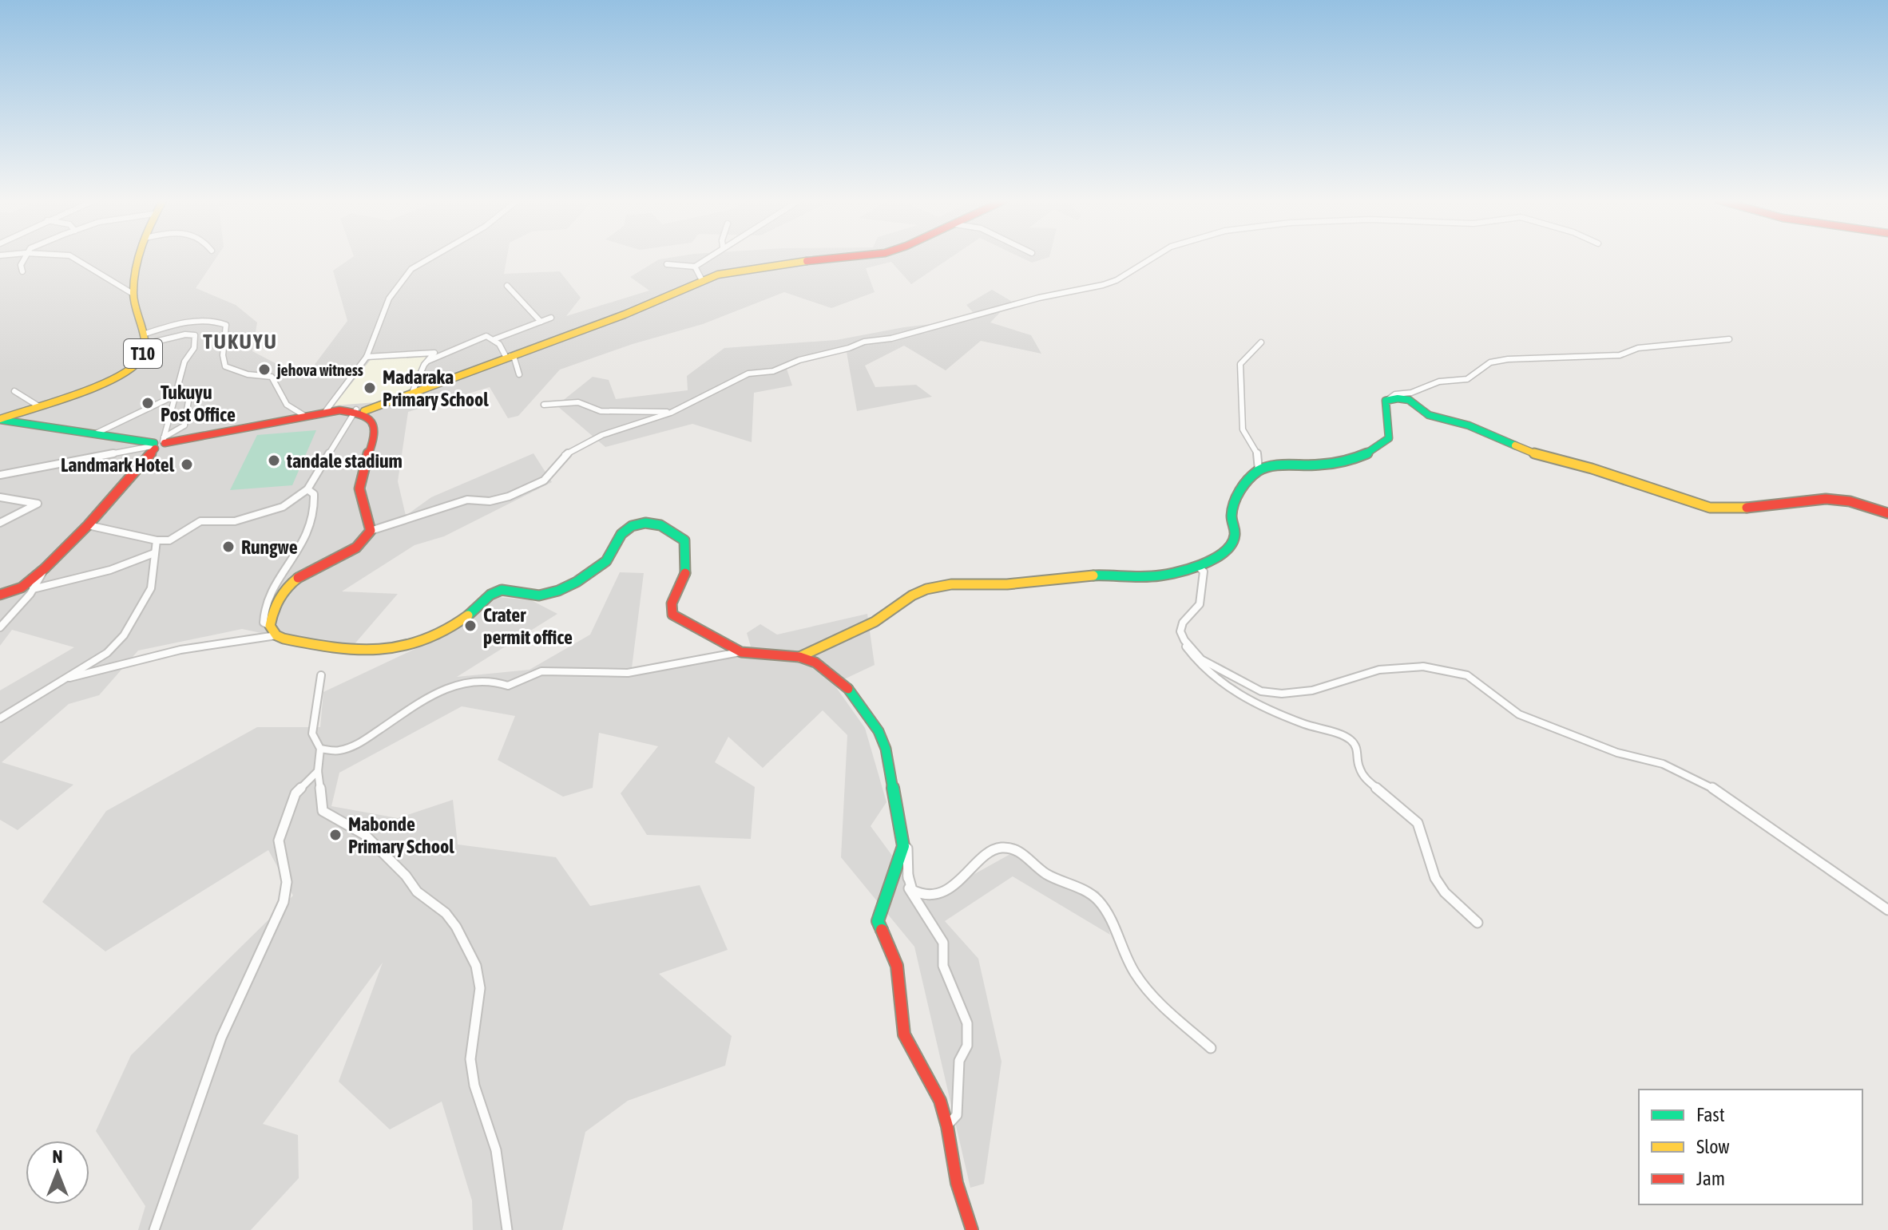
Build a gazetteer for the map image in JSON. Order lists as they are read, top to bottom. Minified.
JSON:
{"streets":{"main road":["T10"]},"districts":["TUKUYU"],"places":["jehova witness","Madaraka Primary School","Tukuyu Post Office","tandale stadium","Landmark Hotel","Rungwe","Crater permit office","Mabonde Primary School"],"legend":["Fast","Slow","Jam"],"north":"top"}
